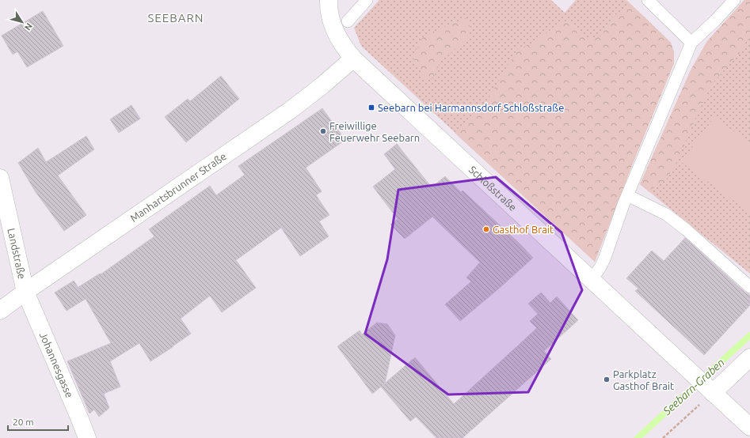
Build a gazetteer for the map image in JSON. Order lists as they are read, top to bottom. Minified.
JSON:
{"streets":{"street":["Manhartsbrunner Straße","Schloßstraße","Landstraße","Johannesgasse"]},"crossings":[["Manhartsbrunner Straße","Schloßstraße"],["Manhartsbrunner Straße","Landstraße"],["Manhartsbrunner Straße","Johannesgasse"],["Landstraße","Johannesgasse"]],"districts":["SEEBARN"],"water":["Seebarn-Graben"],"places":{"transit":["Seebarn bei Harmannsdorf Schloßstraße"],"other":["Freiwillige Feuerwehr Seebarn","Gasthof Brait","Parkplatz Gasthof Brait"]},"scale_bar":"20 m","north":"bottom right"}
